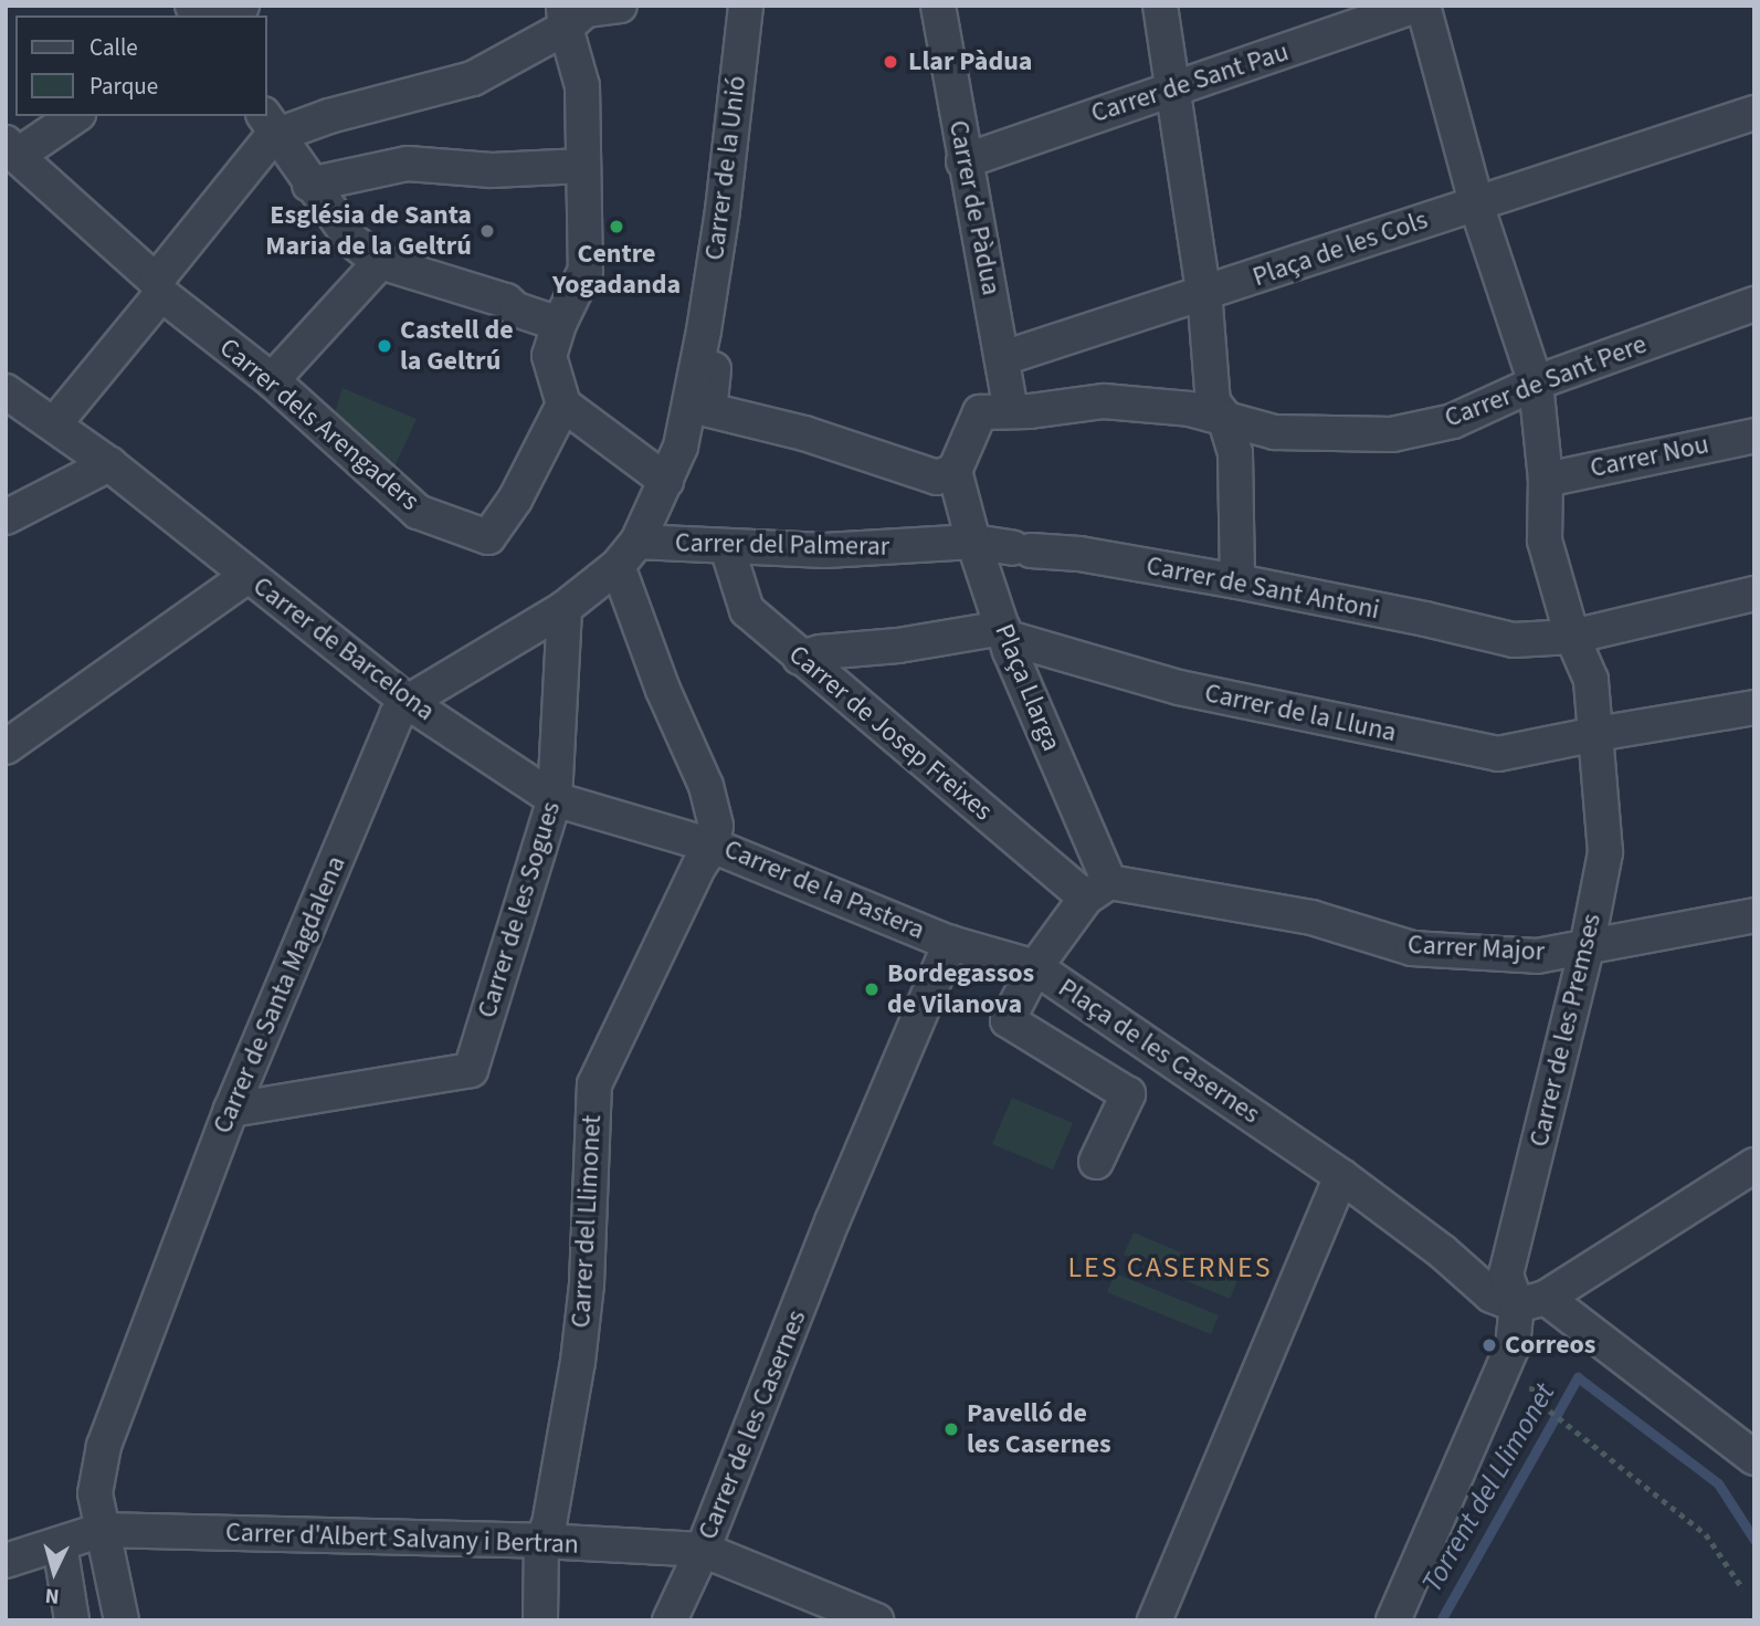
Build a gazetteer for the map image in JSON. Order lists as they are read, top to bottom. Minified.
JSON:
{"streets":{"street":["Carrer de Sant Pau","Carrer de la Unió","Carrer de Pàdua","Plaça de les Cols","Carrer de Sant Pere","Carrer dels Arengaders","Carrer Nou","Carrer del Palmerar","Carrer de Sant Antoni","Carrer de Barcelona","Plaça Llarga","Carrer de la Lluna","Carrer de Josep Freixes","Carrer de la Pastera","Carrer de les Sogues","Carrer Major","Carrer de Santa Magdalena","Carrer de les Premses","Plaça de les Casernes","Carrer del Llimonet","Carrer de les Casernes","Carrer d'Albert Salvany i Bertran"]},"crossings":[["Carrer de Sant Pau","Carrer de Pàdua"],["Carrer de la Unió","Carrer del Palmerar"],["Carrer de la Unió","Carrer de la Pastera"],["Carrer de la Unió","Carrer de Santa Magdalena"],["Carrer de Pàdua","Plaça de les Cols"],["Carrer de Pàdua","Carrer de Sant Pere"],["Plaça de les Cols","Carrer de les Premses"],["Carrer de Sant Pere","Carrer de les Premses"],["Carrer Nou","Carrer de les Premses"],["Carrer del Palmerar","Carrer de Sant Antoni"],["Carrer del Palmerar","Plaça Llarga"],["Carrer del Palmerar","Carrer de Josep Freixes"],["Carrer del Palmerar","Carrer de la Pastera"],["Carrer del Palmerar","Carrer de Santa Magdalena"],["Carrer de Sant Antoni","Plaça Llarga"],["Carrer de Sant Antoni","Carrer de les Premses"],["Carrer de Barcelona","Carrer de la Pastera"],["Carrer de Barcelona","Carrer de les Sogues"],["Carrer de Barcelona","Carrer de Santa Magdalena"],["Carrer de Barcelona","Carrer del Llimonet"],["Plaça Llarga","Carrer de la Lluna"],["Plaça Llarga","Carrer de Josep Freixes"],["Plaça Llarga","Carrer Major"],["Carrer de la Lluna","Carrer de les Premses"],["Carrer de Josep Freixes","Carrer Major"],["Carrer de la Pastera","Carrer de Santa Magdalena"],["Carrer de la Pastera","Plaça de les Casernes"],["Carrer de la Pastera","Carrer del Llimonet"],["Carrer de la Pastera","Carrer de les Casernes"],["Carrer de les Sogues","Carrer de Santa Magdalena"],["Carrer Major","Carrer de les Premses"],["Carrer de Santa Magdalena","Carrer d'Albert Salvany i Bertran"],["Carrer de les Premses","Plaça de les Casernes"],["Plaça de les Casernes","Carrer de les Casernes"],["Carrer del Llimonet","Carrer d'Albert Salvany i Bertran"],["Carrer de les Casernes","Carrer d'Albert Salvany i Bertran"]],"districts":["LES CASERNES"],"water":["Torrent del Llimonet"],"places":["Llar Pàdua","Centre Yogadanda","Església de Santa Maria de la Geltrú","Castell de la Geltrú","Bordegassos de Vilanova","Correos","Pavelló de les Casernes"],"legend":["Calle","Parque"],"north":"bottom"}
